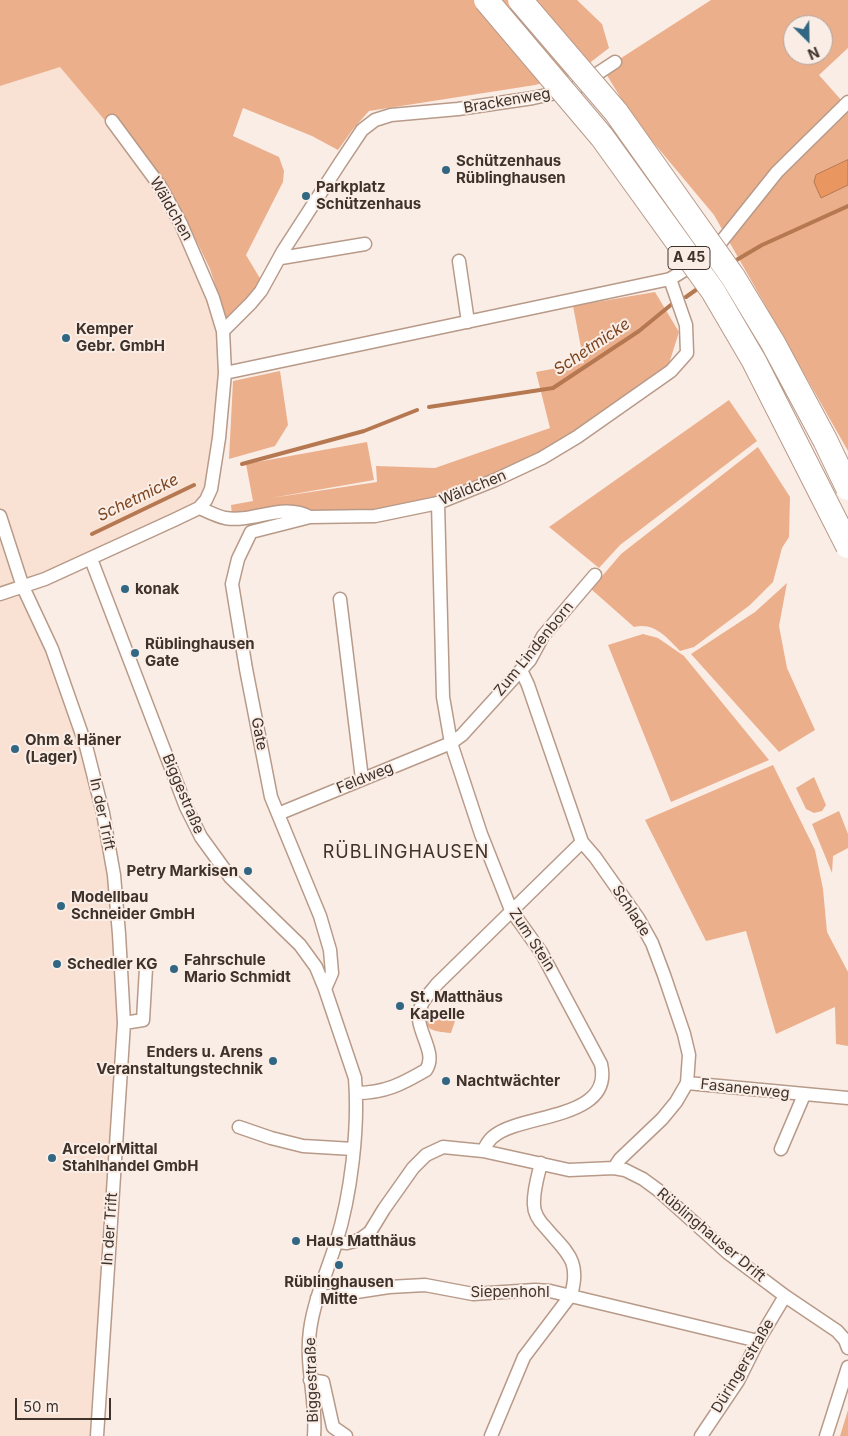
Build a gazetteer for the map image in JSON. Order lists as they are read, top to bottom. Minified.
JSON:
{"streets":{"highway":["A 45"],"street":["Brackenweg","Wäldchen","Zum Lindenborn","Gate","Feldweg","Biggestraße","In der Trift","Schlade","Zum Stein","Fasanenweg","Rüblinghauser Drift","Siepenhohl","Düringerstraße"]},"crossings":[["Brackenweg","Wäldchen"],["Wäldchen","Gate"],["Wäldchen","Zum Stein"],["Zum Lindenborn","Feldweg"],["Zum Lindenborn","Schlade"],["Zum Lindenborn","Zum Stein"],["Gate","Feldweg"],["Gate","Biggestraße"],["Feldweg","Zum Stein"],["Biggestraße","Rüblinghauser Drift"],["Biggestraße","Siepenhohl"],["Schlade","Fasanenweg"],["Schlade","Rüblinghauser Drift"],["Zum Stein","Rüblinghauser Drift"],["Rüblinghauser Drift","Düringerstraße"],["Siepenhohl","Düringerstraße"]],"districts":["RÜBLINGHAUSEN"],"water":["Schetmicke"],"places":["Schützenhaus Rüblinghausen","Parkplatz Schützenhaus","Kemper Gebr. GmbH","konak","Rüblinghausen Gate","Ohm & Häner (Lager)","Petry Markisen","Modellbau Schneider GmbH","Schedler KG","Fahrschule Mario Schmidt","St. Matthäus Kapelle","Enders u. Arens Veranstaltungstechnik","Nachtwächter","ArcelorMittal Stahlhandel GmbH","Haus Matthäus","Rüblinghausen Mitte"],"scale_bar":"50 m","north":"bottom right"}
